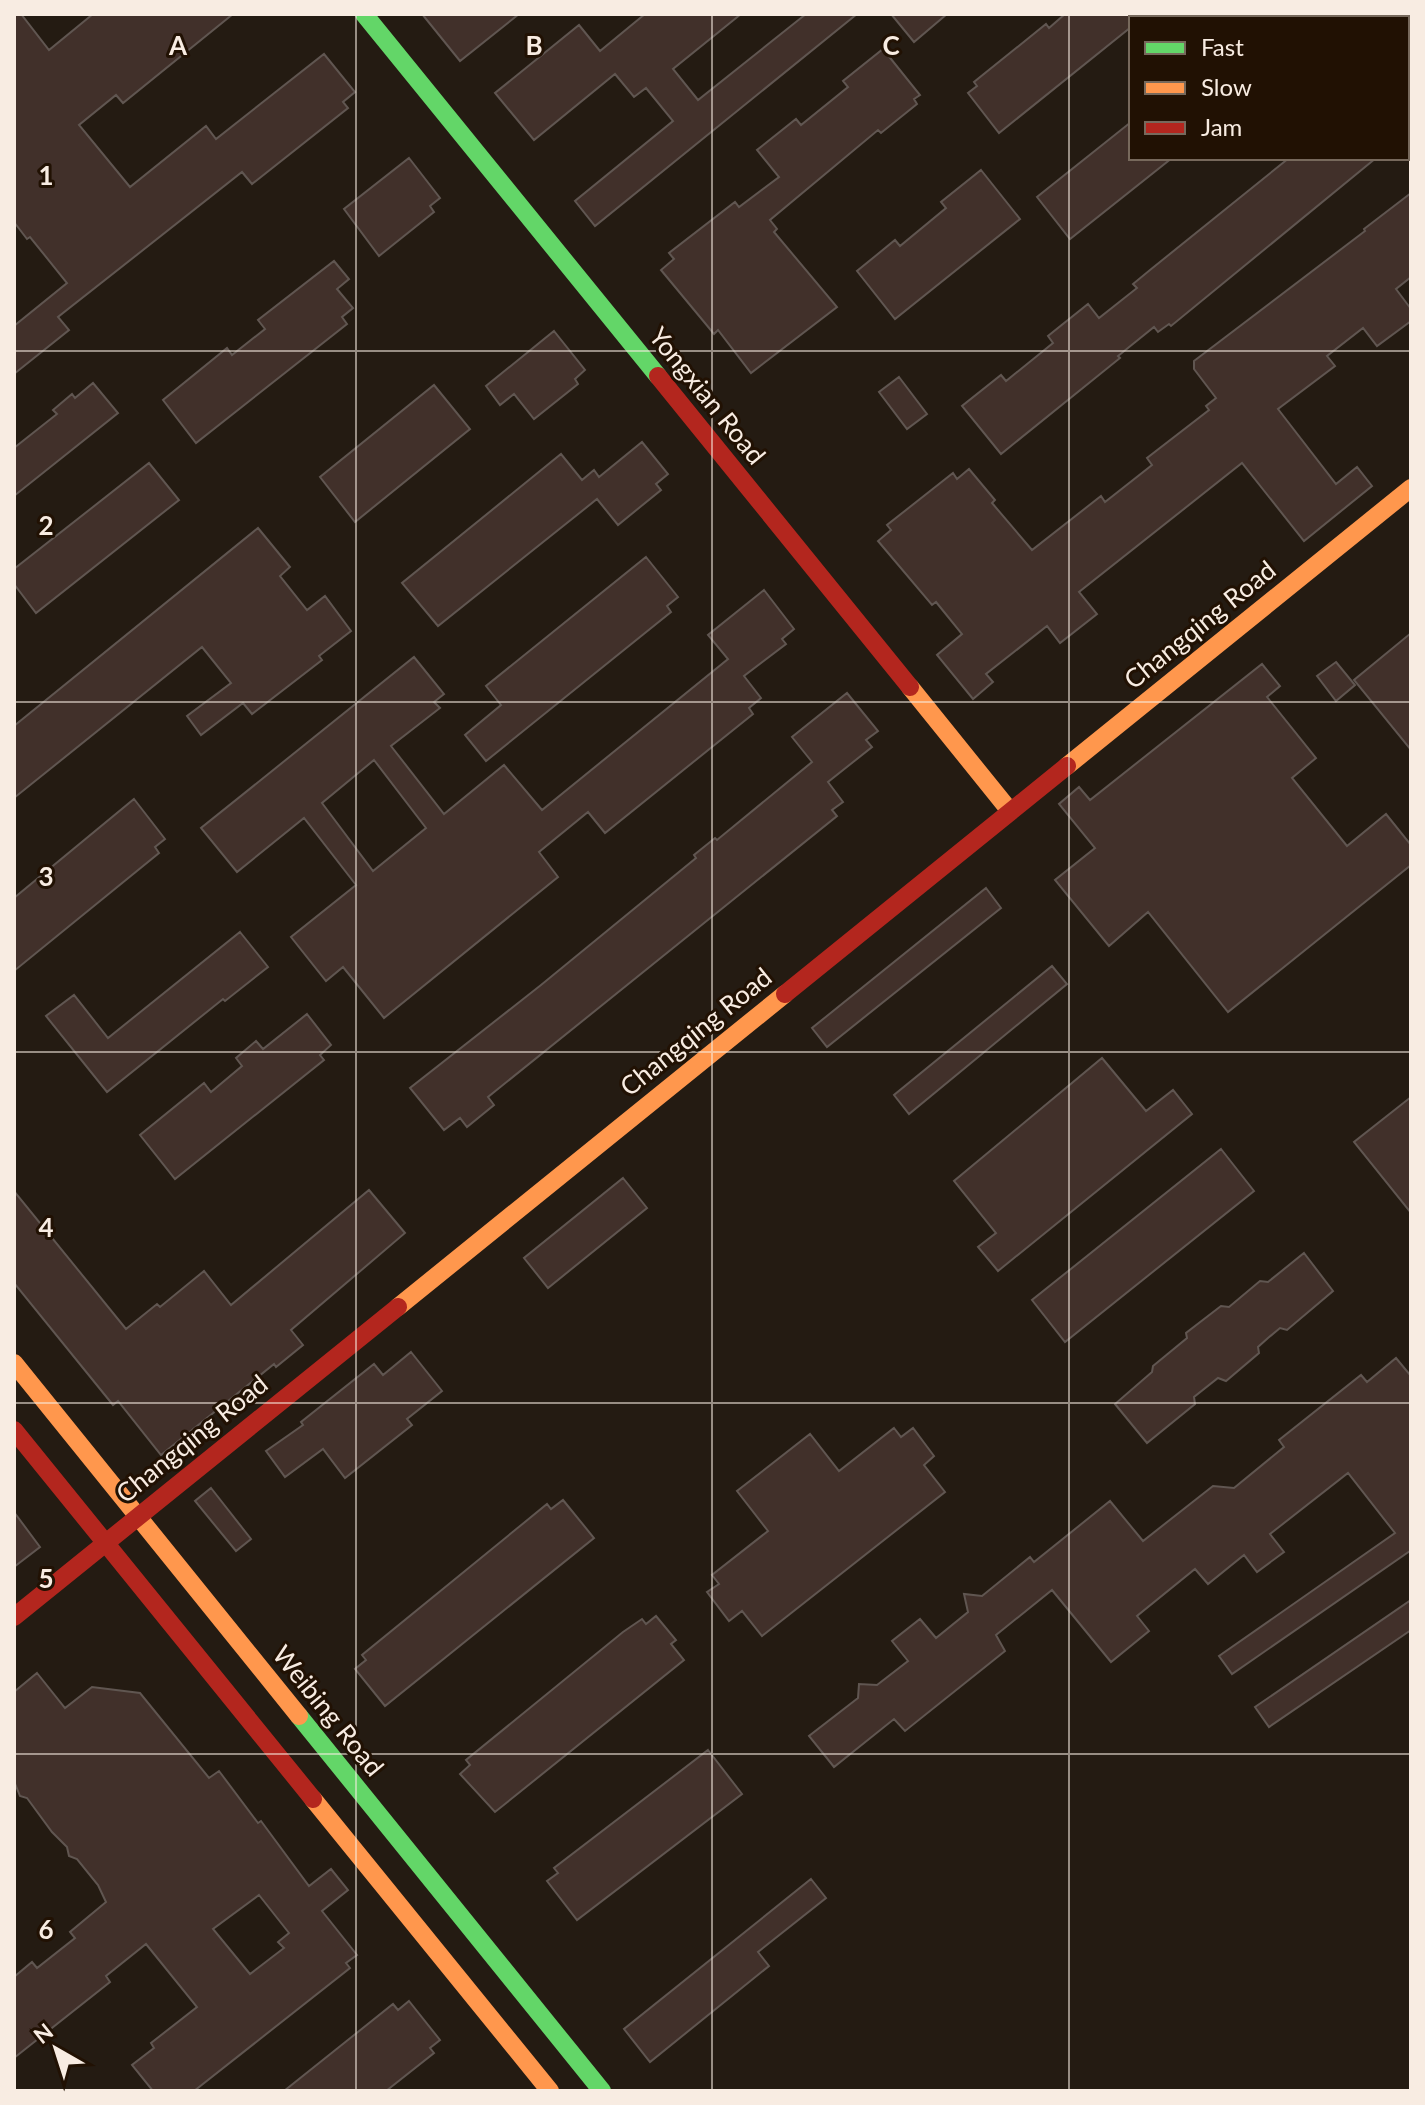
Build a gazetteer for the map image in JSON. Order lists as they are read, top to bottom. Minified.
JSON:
{"streets":{"street":["Yongxian Road","Changqing Road","Weibing Road"]},"crossings":[["Yongxian Road","Changqing Road"],["Changqing Road","Weibing Road"]],"legend":["Fast","Slow","Jam"],"north":"top left","grid":{"columns":["A","B","C"],"rows":["1","2","3","4","5","6"]}}
